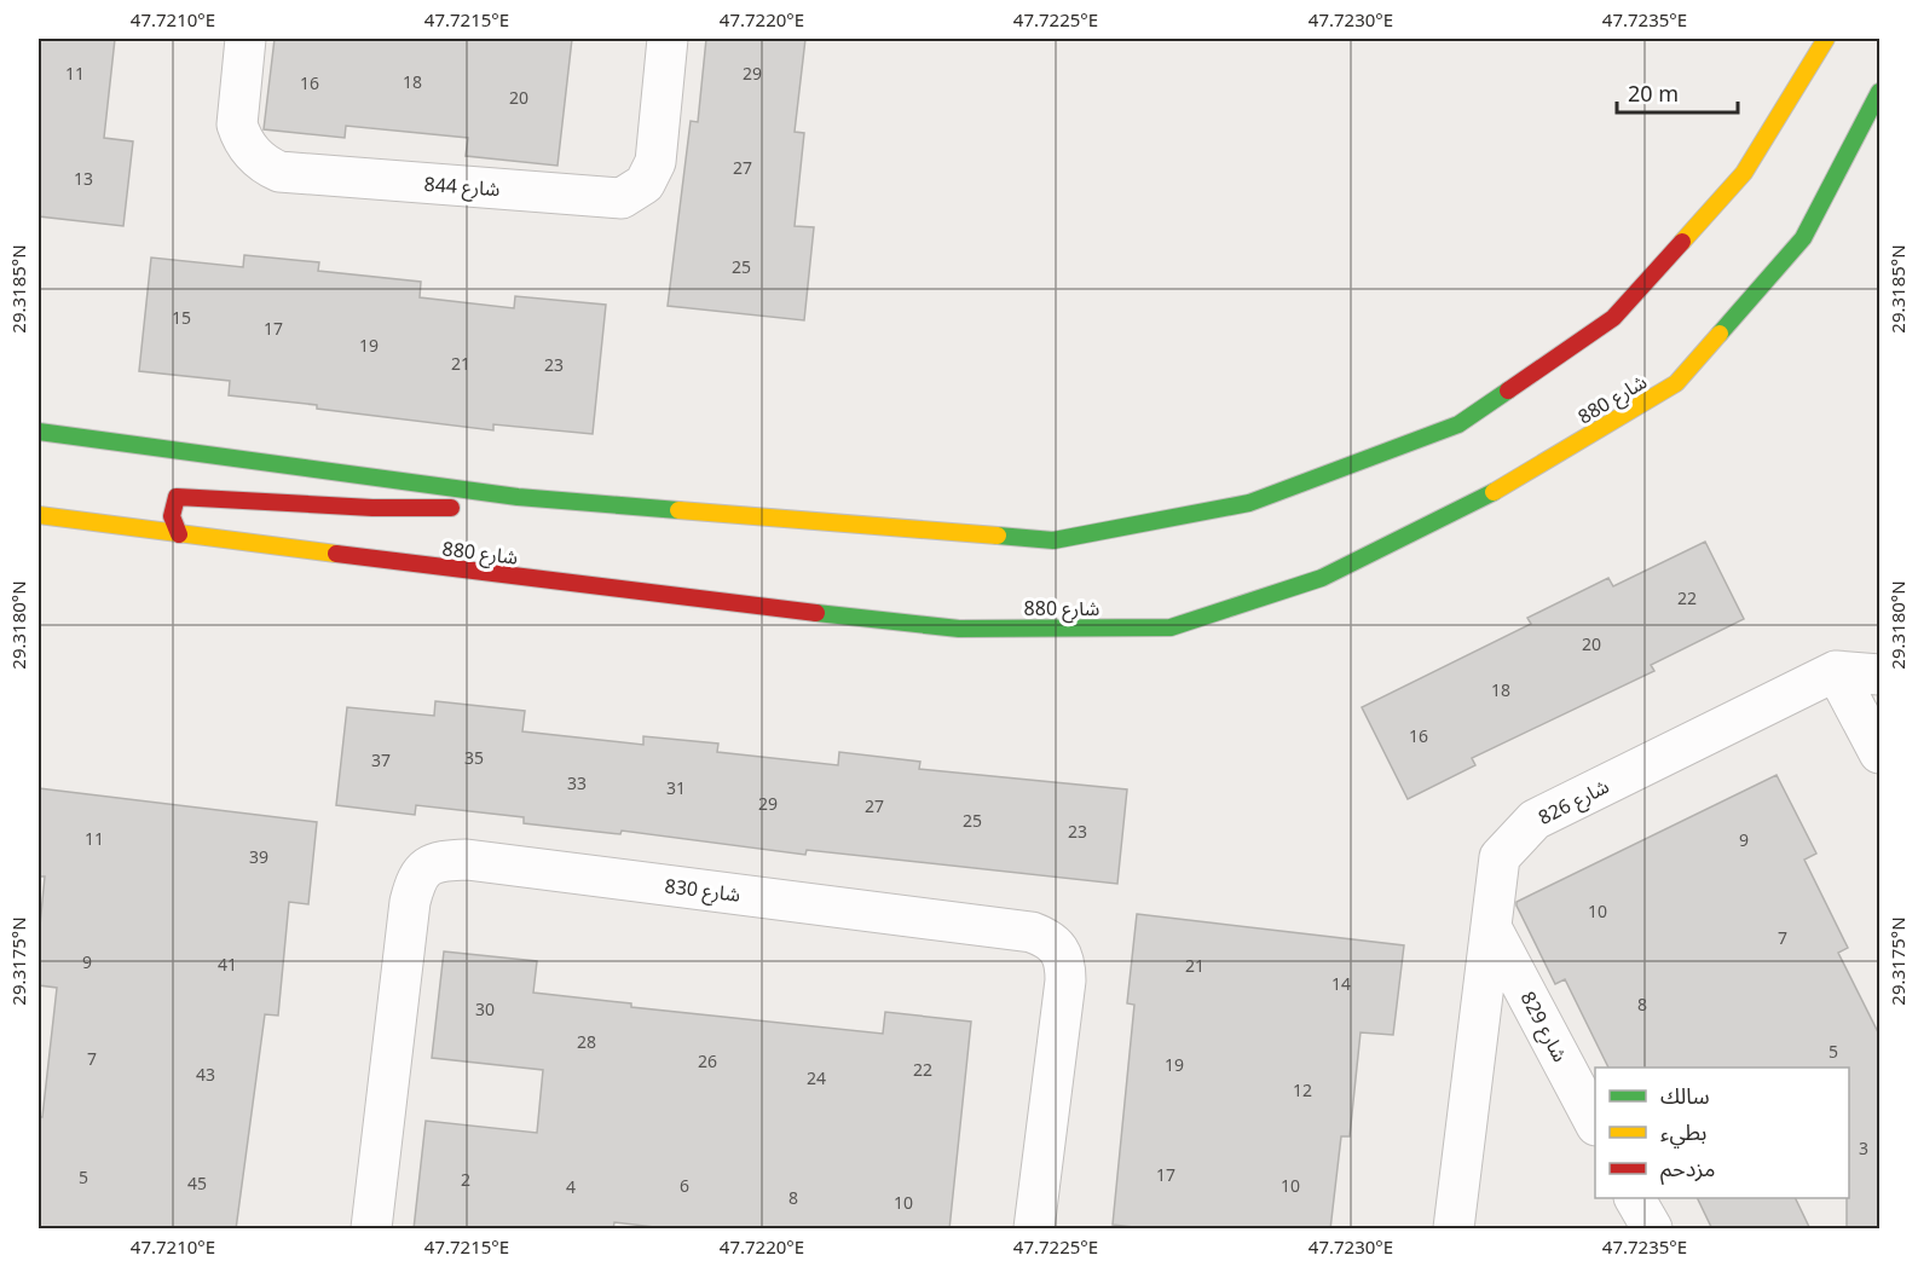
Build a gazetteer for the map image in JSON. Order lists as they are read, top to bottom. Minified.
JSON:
{"streets":{"street":["شارع 844","شارع 880","شارع 826","شارع 830","شارع 829"]},"crossings":[["شارع 826","شارع 829"]],"house_numbers":["11","29","18","16","20","27","13","25","15","17","19","21","23","22","20","18","16","35","37","33","31","29","27","25","23","11","9","39","10","7","9","41","21","14","8","30","28","5","7","26","19","22","43","24","12","3","17","5","2","45","6","10","4","8","10"],"legend":["سالك","بطيء","مزدحم"],"scale_bar":"20 m","coordinates":["47.7210°E","47.7215°E","47.7220°E","47.7225°E","47.7230°E","47.7235°E","29.3185°N","29.3180°N","29.3175°N"]}
